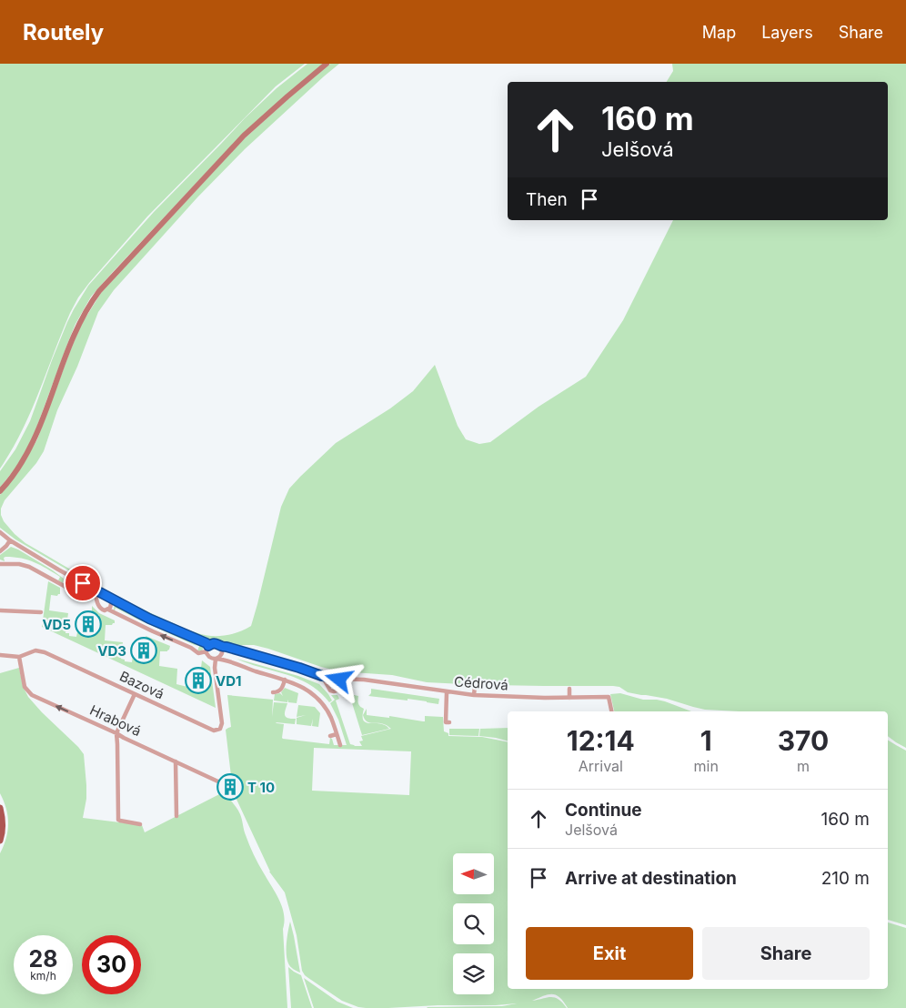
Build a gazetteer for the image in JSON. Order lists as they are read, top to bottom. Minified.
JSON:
{"streets":{"street":["Cédrová","Bazová","Hrabová"]},"crossings":[["Bazová","Hrabová"]],"one_way":["Hrabová"],"places":{"building":["VD5","VD3","VD1","T 10"]},"north":"left","page":{"header":"Routely","nav":["Map","Layers","Share"],"turn":["160 m","Jelšová"],"then":"Then","eta":["12:14","Arrival","1","min","370","m"],"list":[{"name":"Continue","note":"Jelšová","value":"160 m"},{"name":"Arrive at destination","value":"210 m"}],"buttons":["Exit","Share"],"speed":"28 km/h","limit":"30"}}
